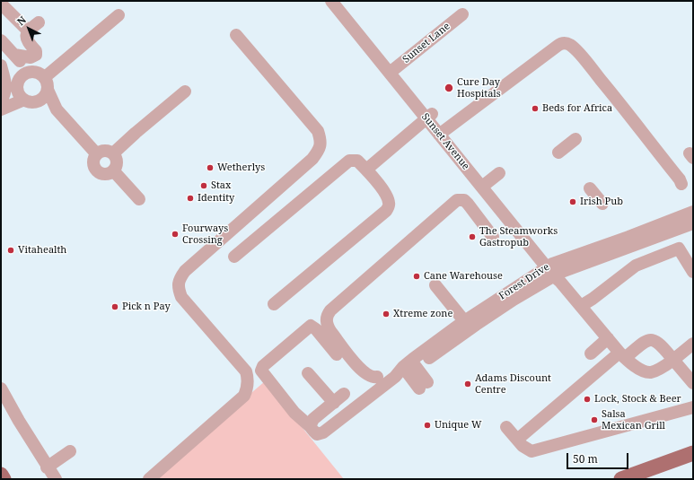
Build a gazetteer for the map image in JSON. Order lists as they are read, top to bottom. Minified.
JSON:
{"streets":{"street":["Sunset Lane","Sunset Avenue","Forest Drive"]},"crossings":[["Sunset Lane","Sunset Avenue"],["Sunset Avenue","Forest Drive"]],"places":["Cure Day Hospitals","Beds for Africa","Wetherlys","Stax","Identity","Irish Pub","Fourways Crossing","The Steamworks Gastropub","Vitahealth","Cane Warehouse","Pick n Pay","Xtreme zone","Adams Discount Centre","Lock, Stock & Beer","Salsa Mexican Grill","Unique W"],"scale_bar":"50 m","north":"top left"}
